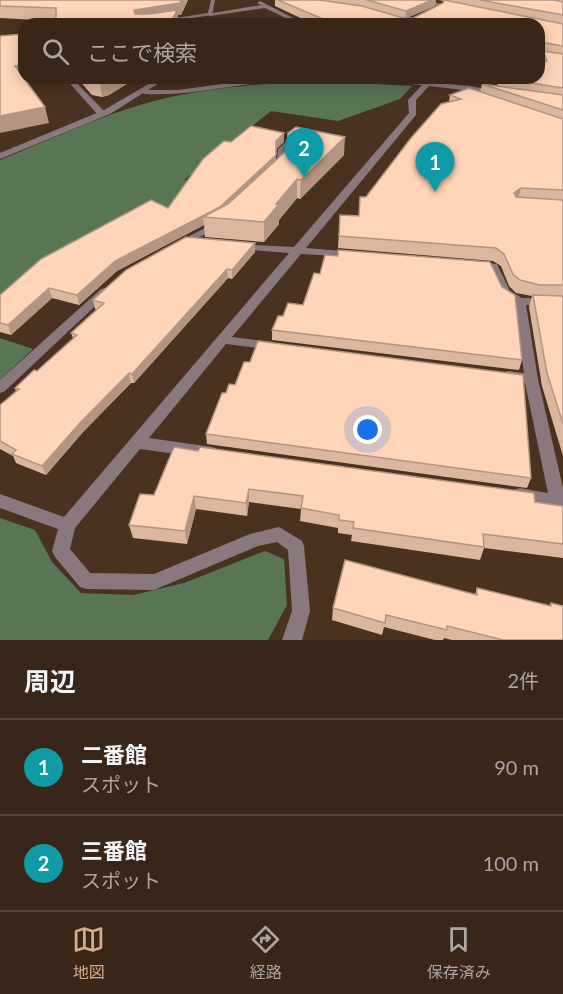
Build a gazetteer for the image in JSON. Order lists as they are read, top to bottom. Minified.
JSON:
{"page":{"search":"ここで検索","pins":["2","1"],"heading":["周辺","2件"],"list":[{"mark":"1","name":"二番館","note":"スポット","value":"90 m"},{"mark":"2","name":"三番館","note":"スポット","value":"100 m"}],"nav":["地図","経路","保存済み"]}}
